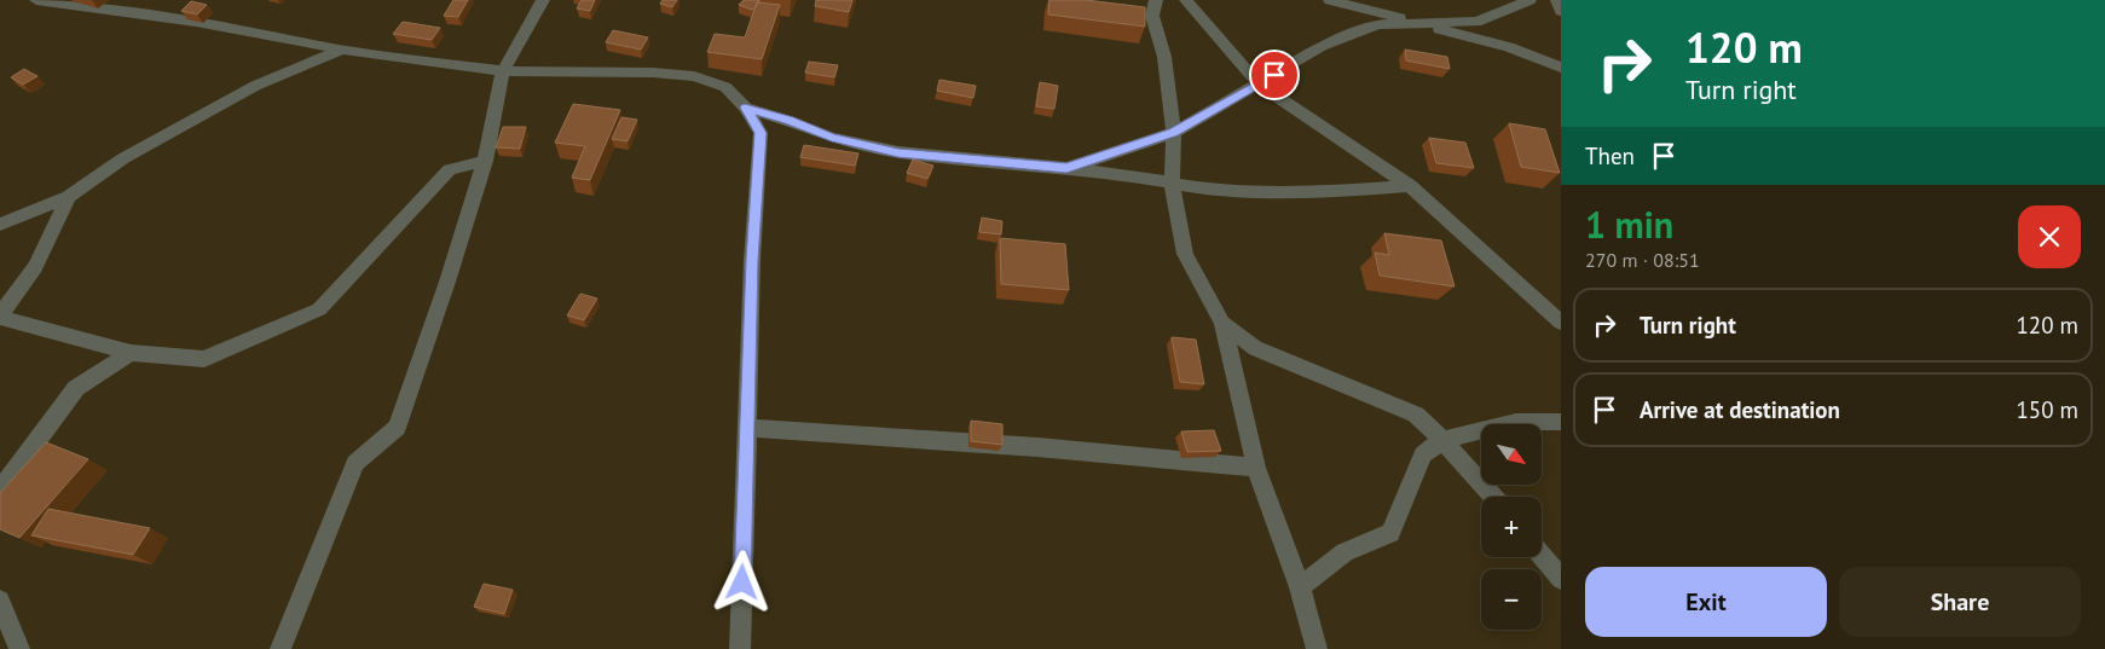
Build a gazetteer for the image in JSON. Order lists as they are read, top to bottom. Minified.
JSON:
{"north":"bottom right","page":{"turn":["120 m","Turn right"],"then":"Then","heading":["1 min","270 m · 08:51"],"list":[{"name":"Turn right","value":"120 m"},{"name":"Arrive at destination","value":"150 m"}],"map_buttons":["+","−"],"buttons":["Exit","Share"]}}
